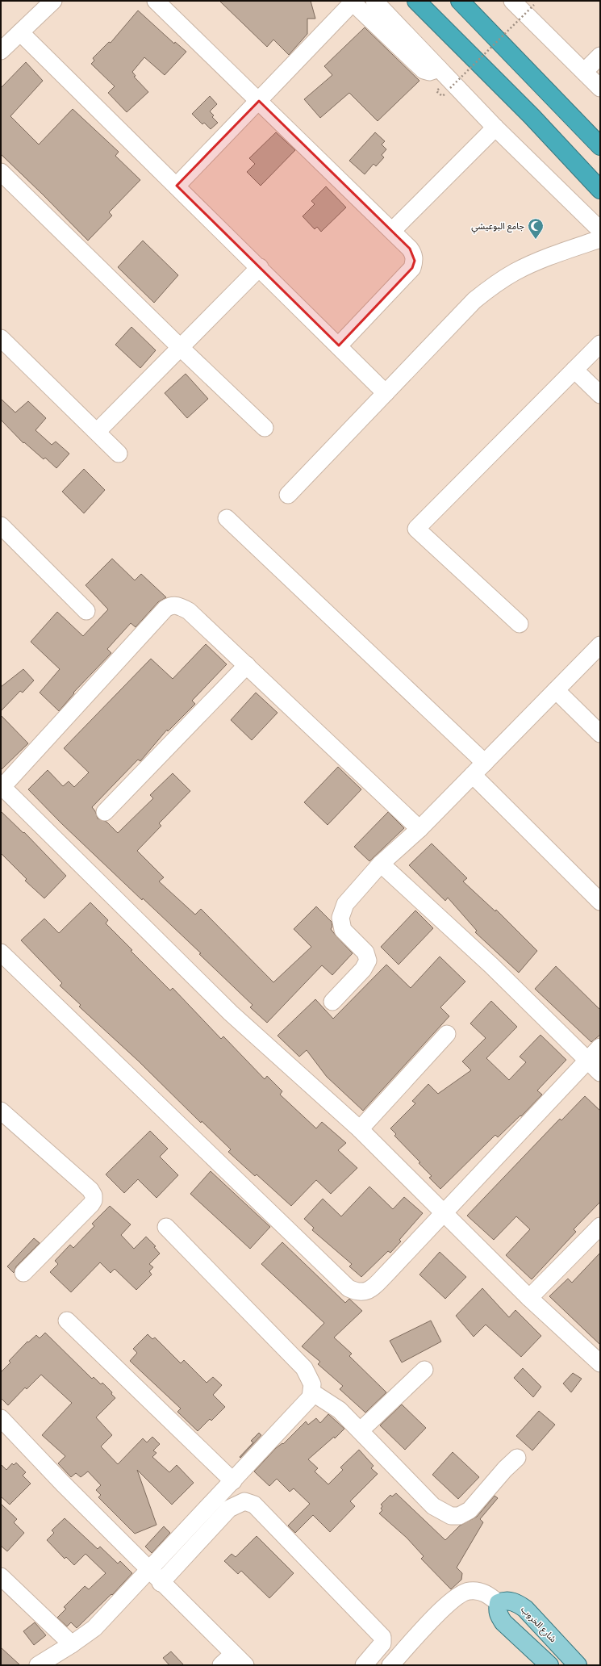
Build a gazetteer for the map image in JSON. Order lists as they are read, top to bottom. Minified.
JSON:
{"streets":{"main road":["شارع الخروب"]},"places":{"mosque":["جامع البوعيشي"]}}
